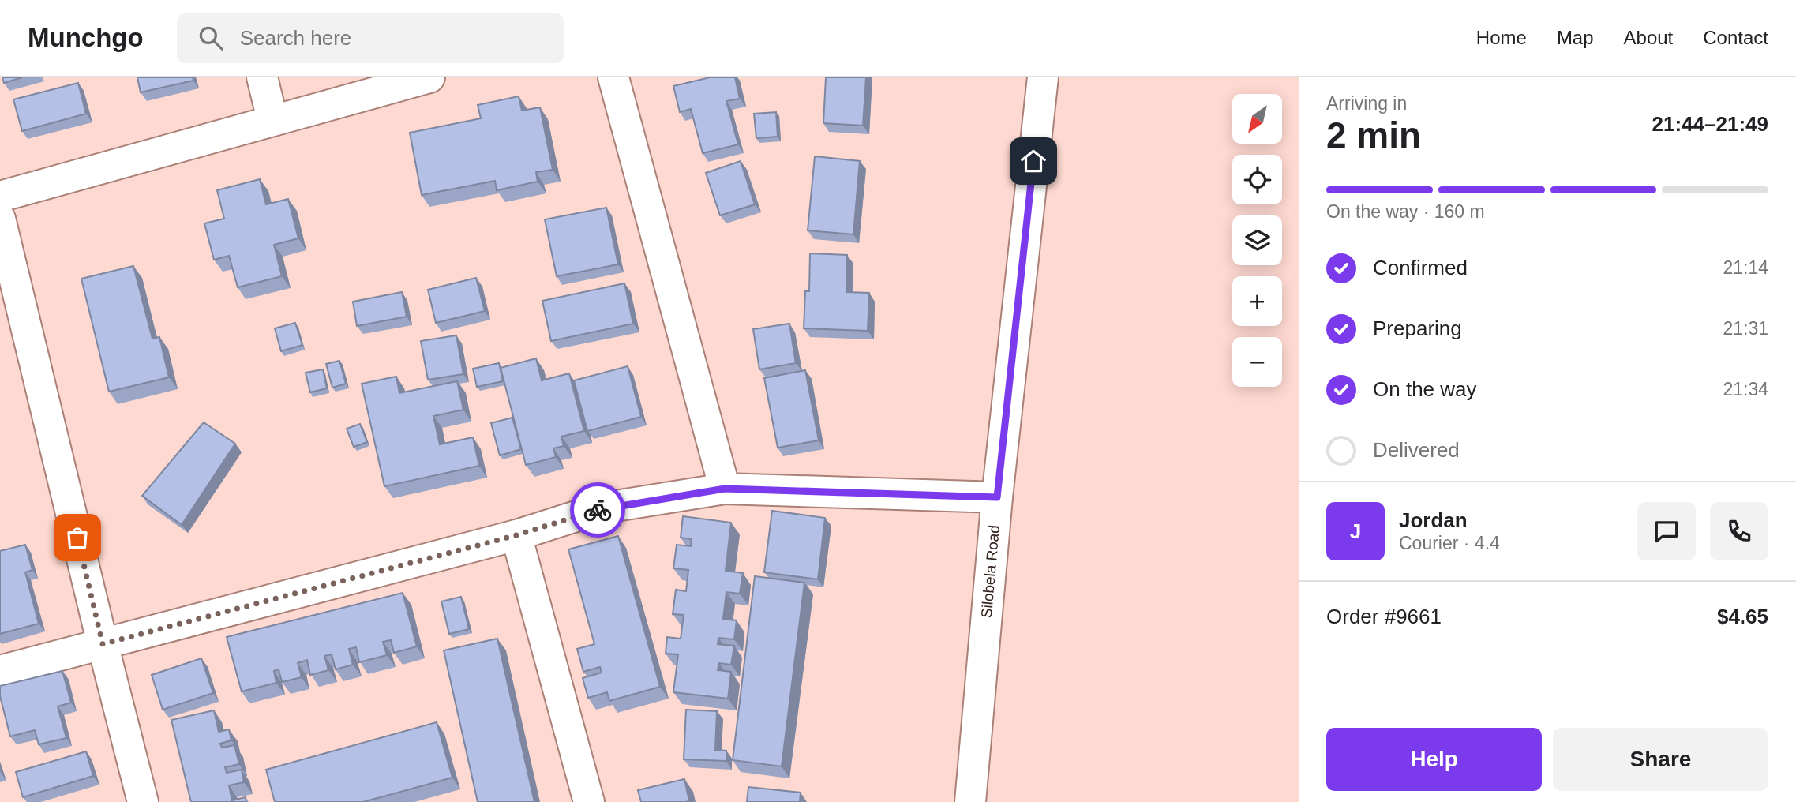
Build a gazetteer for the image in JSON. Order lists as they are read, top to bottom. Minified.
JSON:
{"streets":{"street":["Silobela Road"]},"north":"bottom left","page":{"header":"Munchgo","search":"Search here","nav":["Home","Map","About","Contact"],"heading":["2 min","Arriving in","21:44–21:49"],"panel":["Jordan","Courier · 4.4","Order #9661","$4.65"],"map_buttons":["+","−"],"bar":"On the way · 160 m","list":[["Confirmed","21:14"],["Preparing","21:31"],["On the way","21:34"],"Delivered"],"round":"J","buttons":["Help","Share"]}}
